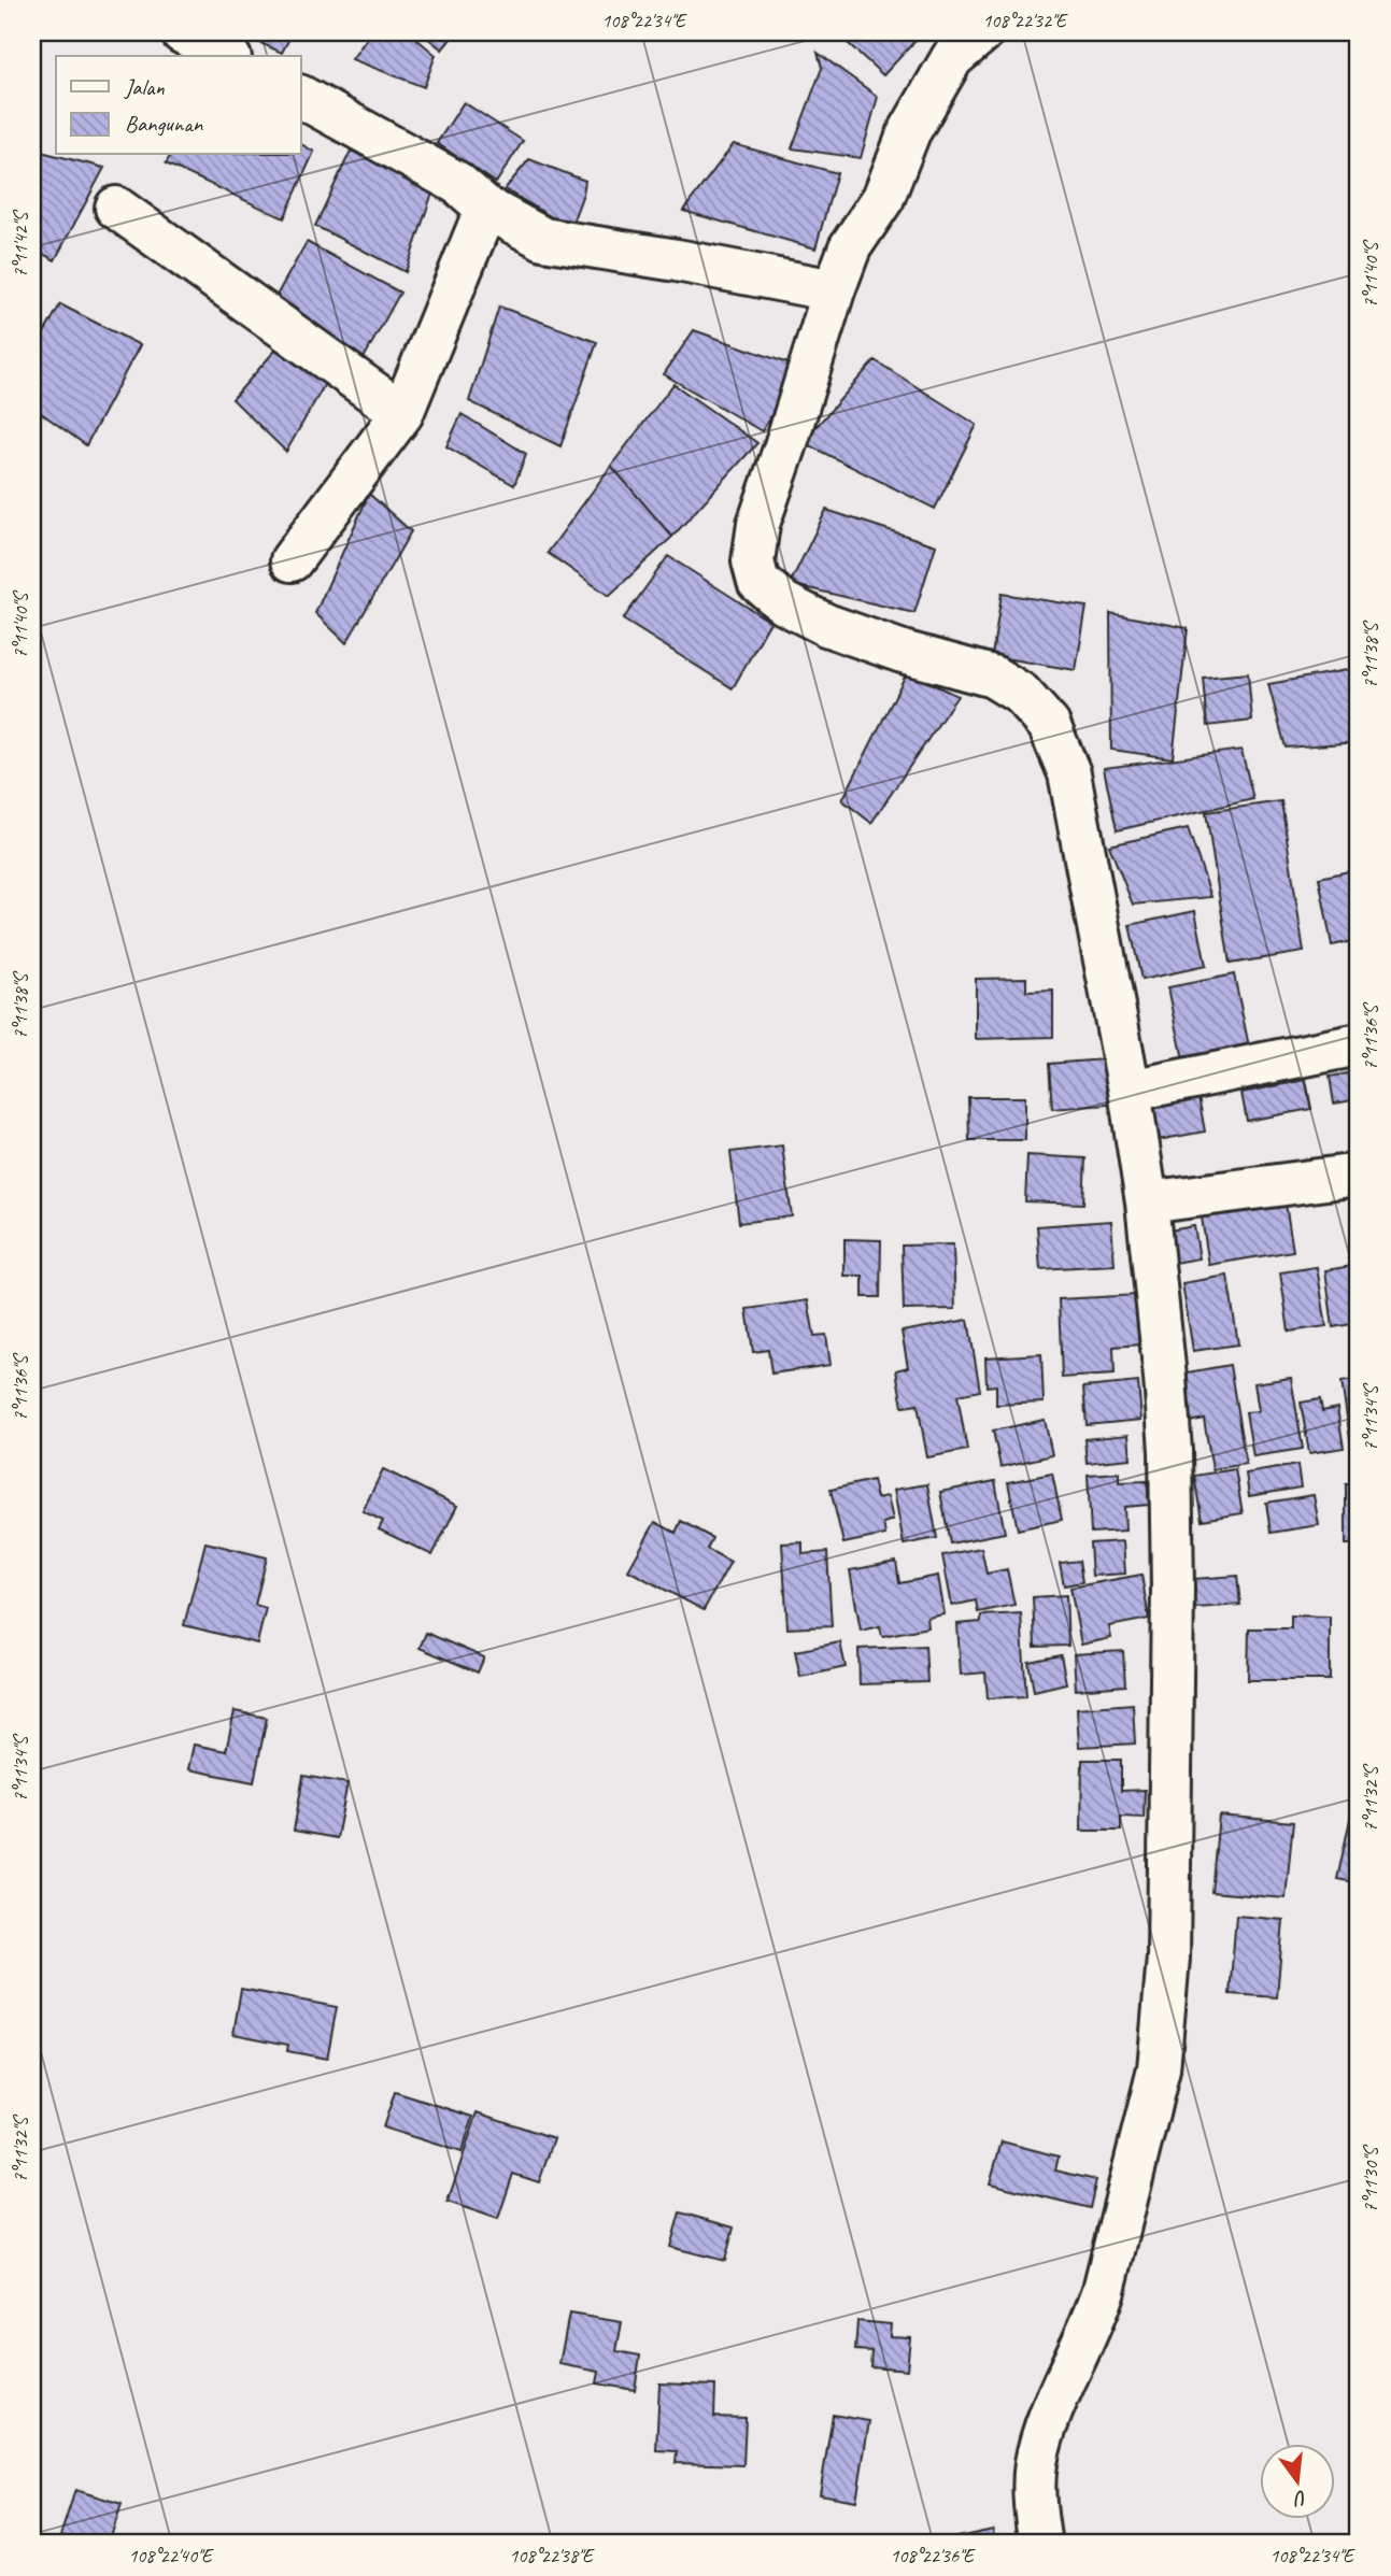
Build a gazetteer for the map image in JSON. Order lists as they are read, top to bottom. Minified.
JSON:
{"legend":["Jalan","Bangunan"],"north":"bottom","coordinates":["108°22'34\"E","108°22'32\"E","7°11'42\"S","7°11'40\"S","7°11'38\"S","7°11'36\"S","7°11'34\"S","7°11'32\"S","7°11'30\"S","108°22'40\"E","108°22'38\"E","108°22'36\"E"]}
